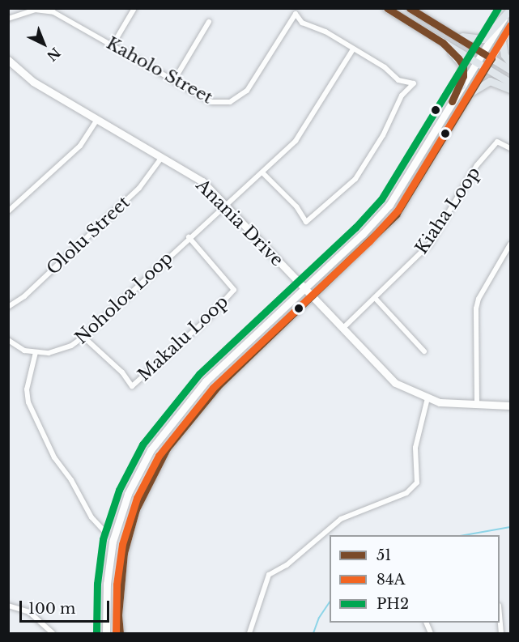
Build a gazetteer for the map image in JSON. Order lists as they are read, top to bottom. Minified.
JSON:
{"streets":{"main road":["Anania Drive"],"street":["Kaholo Street","Kiaha Loop","Ololu Street","Noholoa Loop","Makalu Loop"]},"crossings":[["Kaholo Street","Noholoa Loop"],["Kiaha Loop","Anania Drive"],["Anania Drive","Ololu Street"],["Anania Drive","Noholoa Loop"],["Noholoa Loop","Makalu Loop"]],"lines":["transit line 51","transit line PH2","transit line 84A"],"legend":["51","84A","PH2"],"scale_bar":"100 m","north":"bottom right"}
